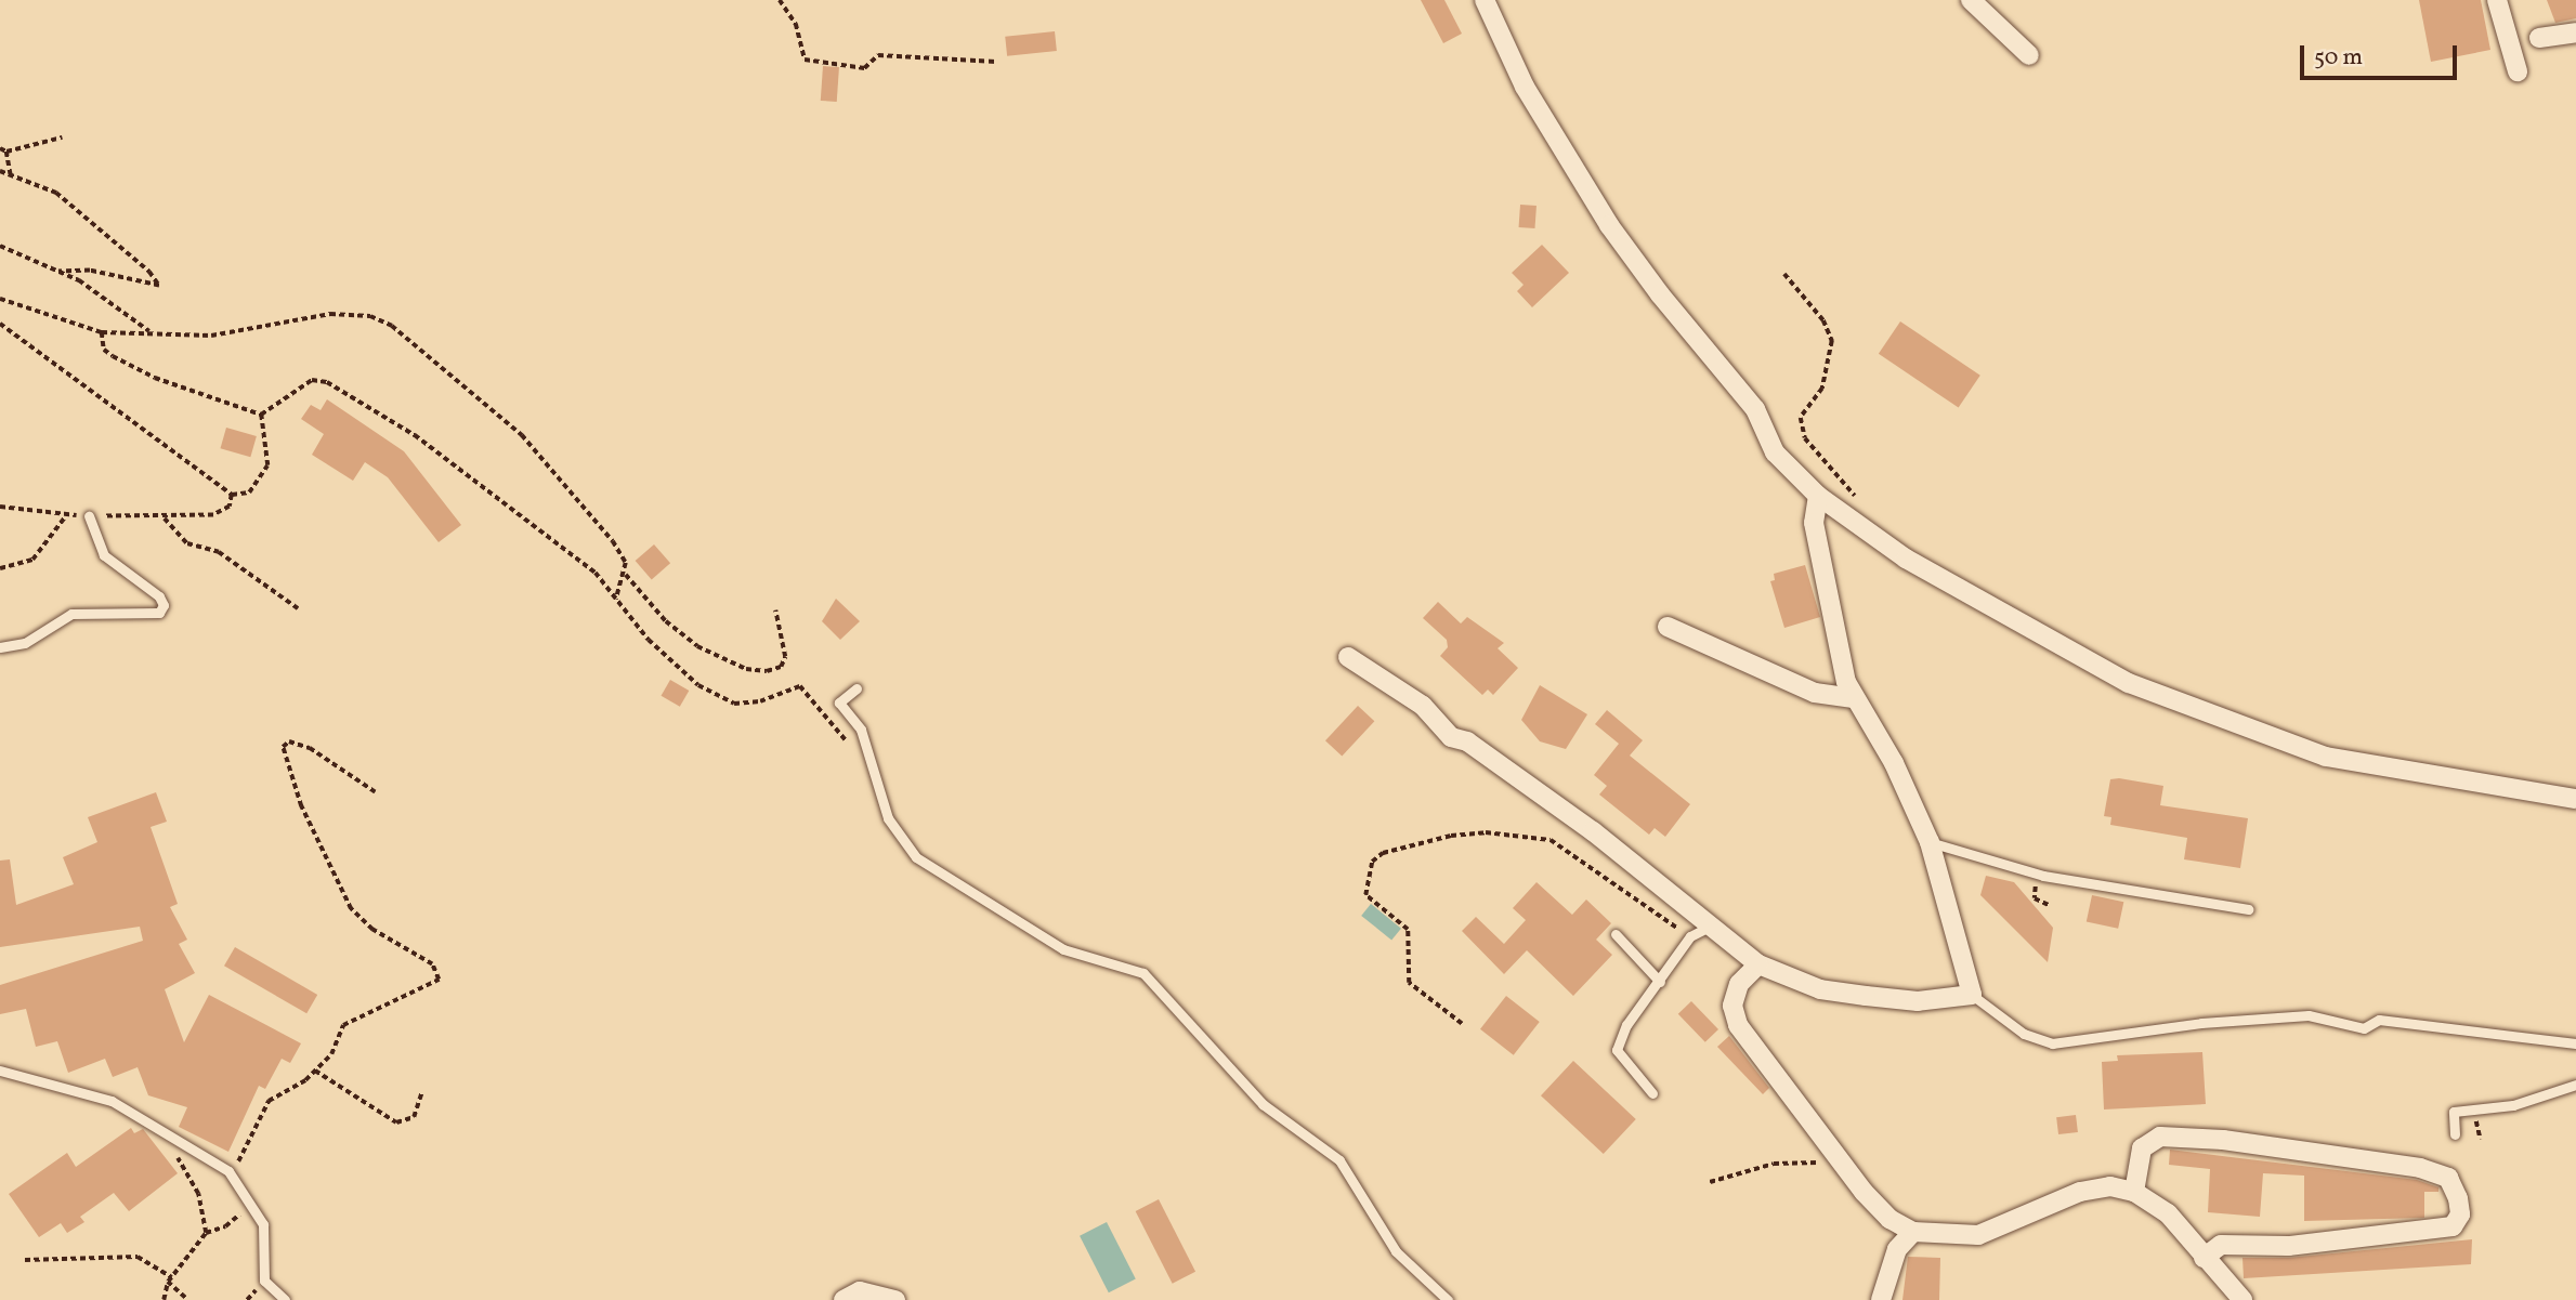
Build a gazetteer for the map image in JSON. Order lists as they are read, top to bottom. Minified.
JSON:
{"scale_bar":"50 m"}
